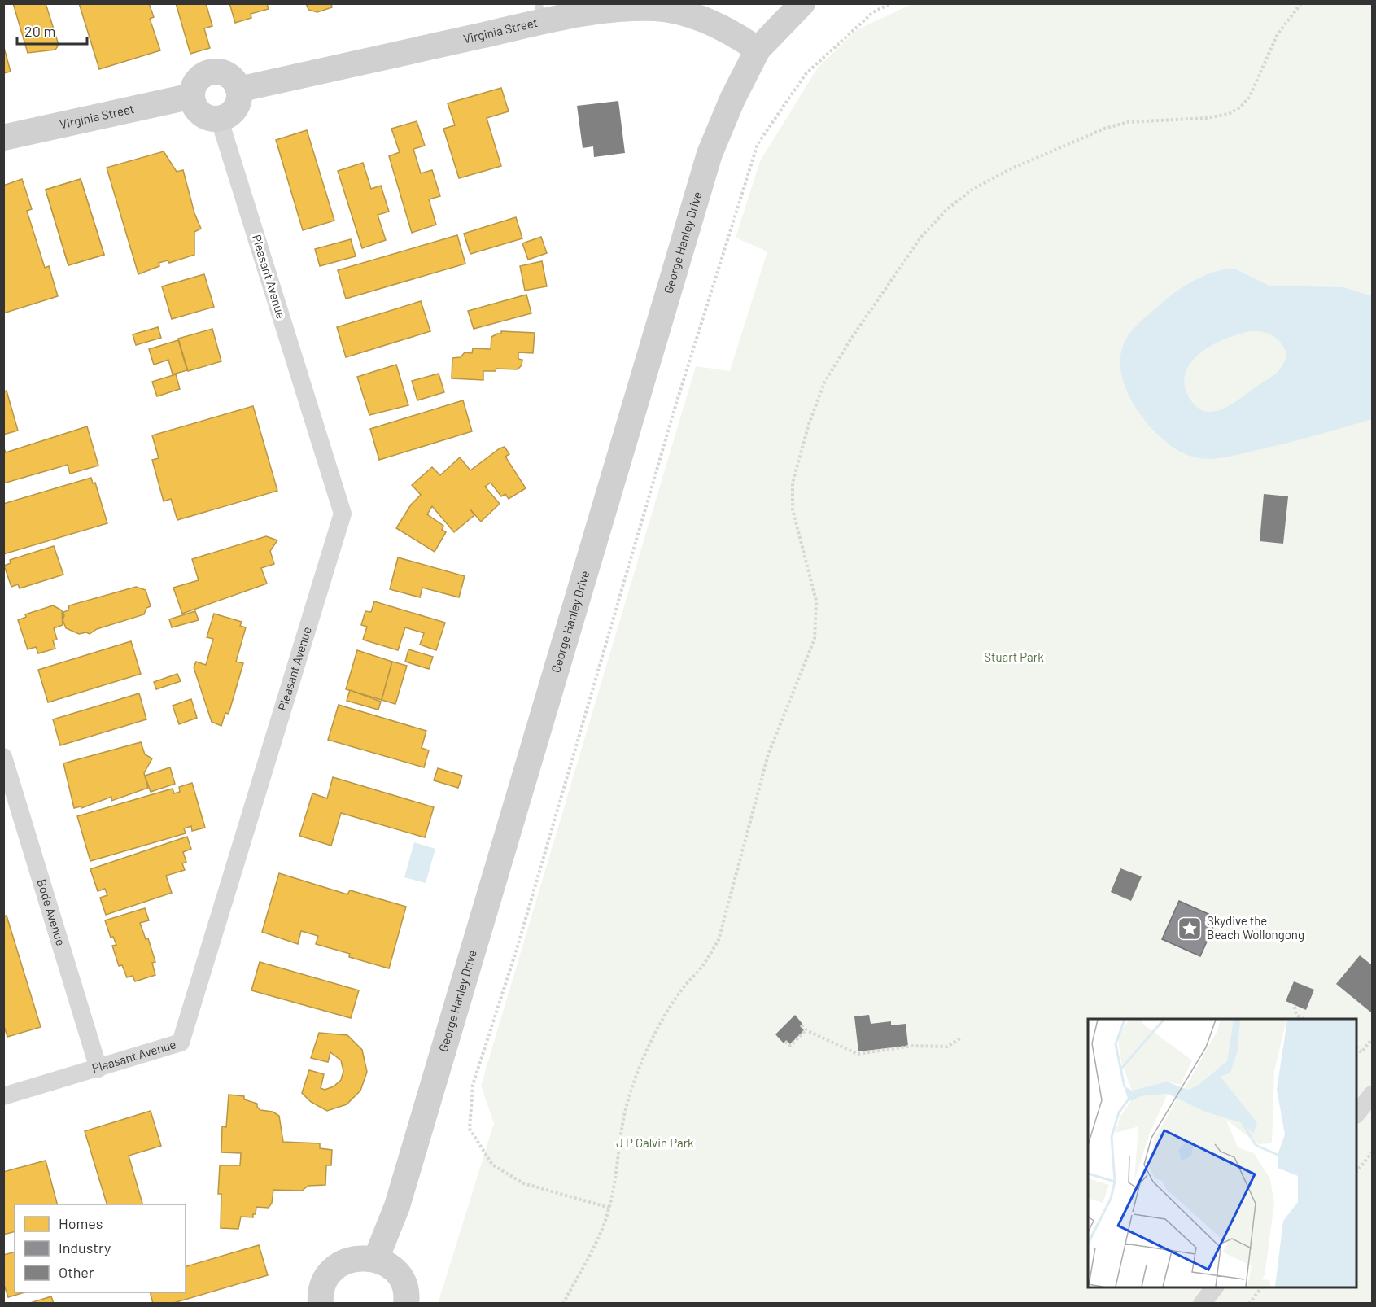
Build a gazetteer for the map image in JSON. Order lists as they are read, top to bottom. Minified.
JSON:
{"streets":{"main road":["Virginia Street","George Hanley Drive"],"street":["Pleasant Avenue","Bode Avenue"]},"crossings":[["Virginia Street","George Hanley Drive"],["Virginia Street","Pleasant Avenue"],["Pleasant Avenue","Bode Avenue"]],"parks":["Stuart Park","J P Galvin Park"],"places":{"place":["Skydive the Beach Wollongong"]},"legend":["Homes","Industry","Other"],"scale_bar":"20 m"}
